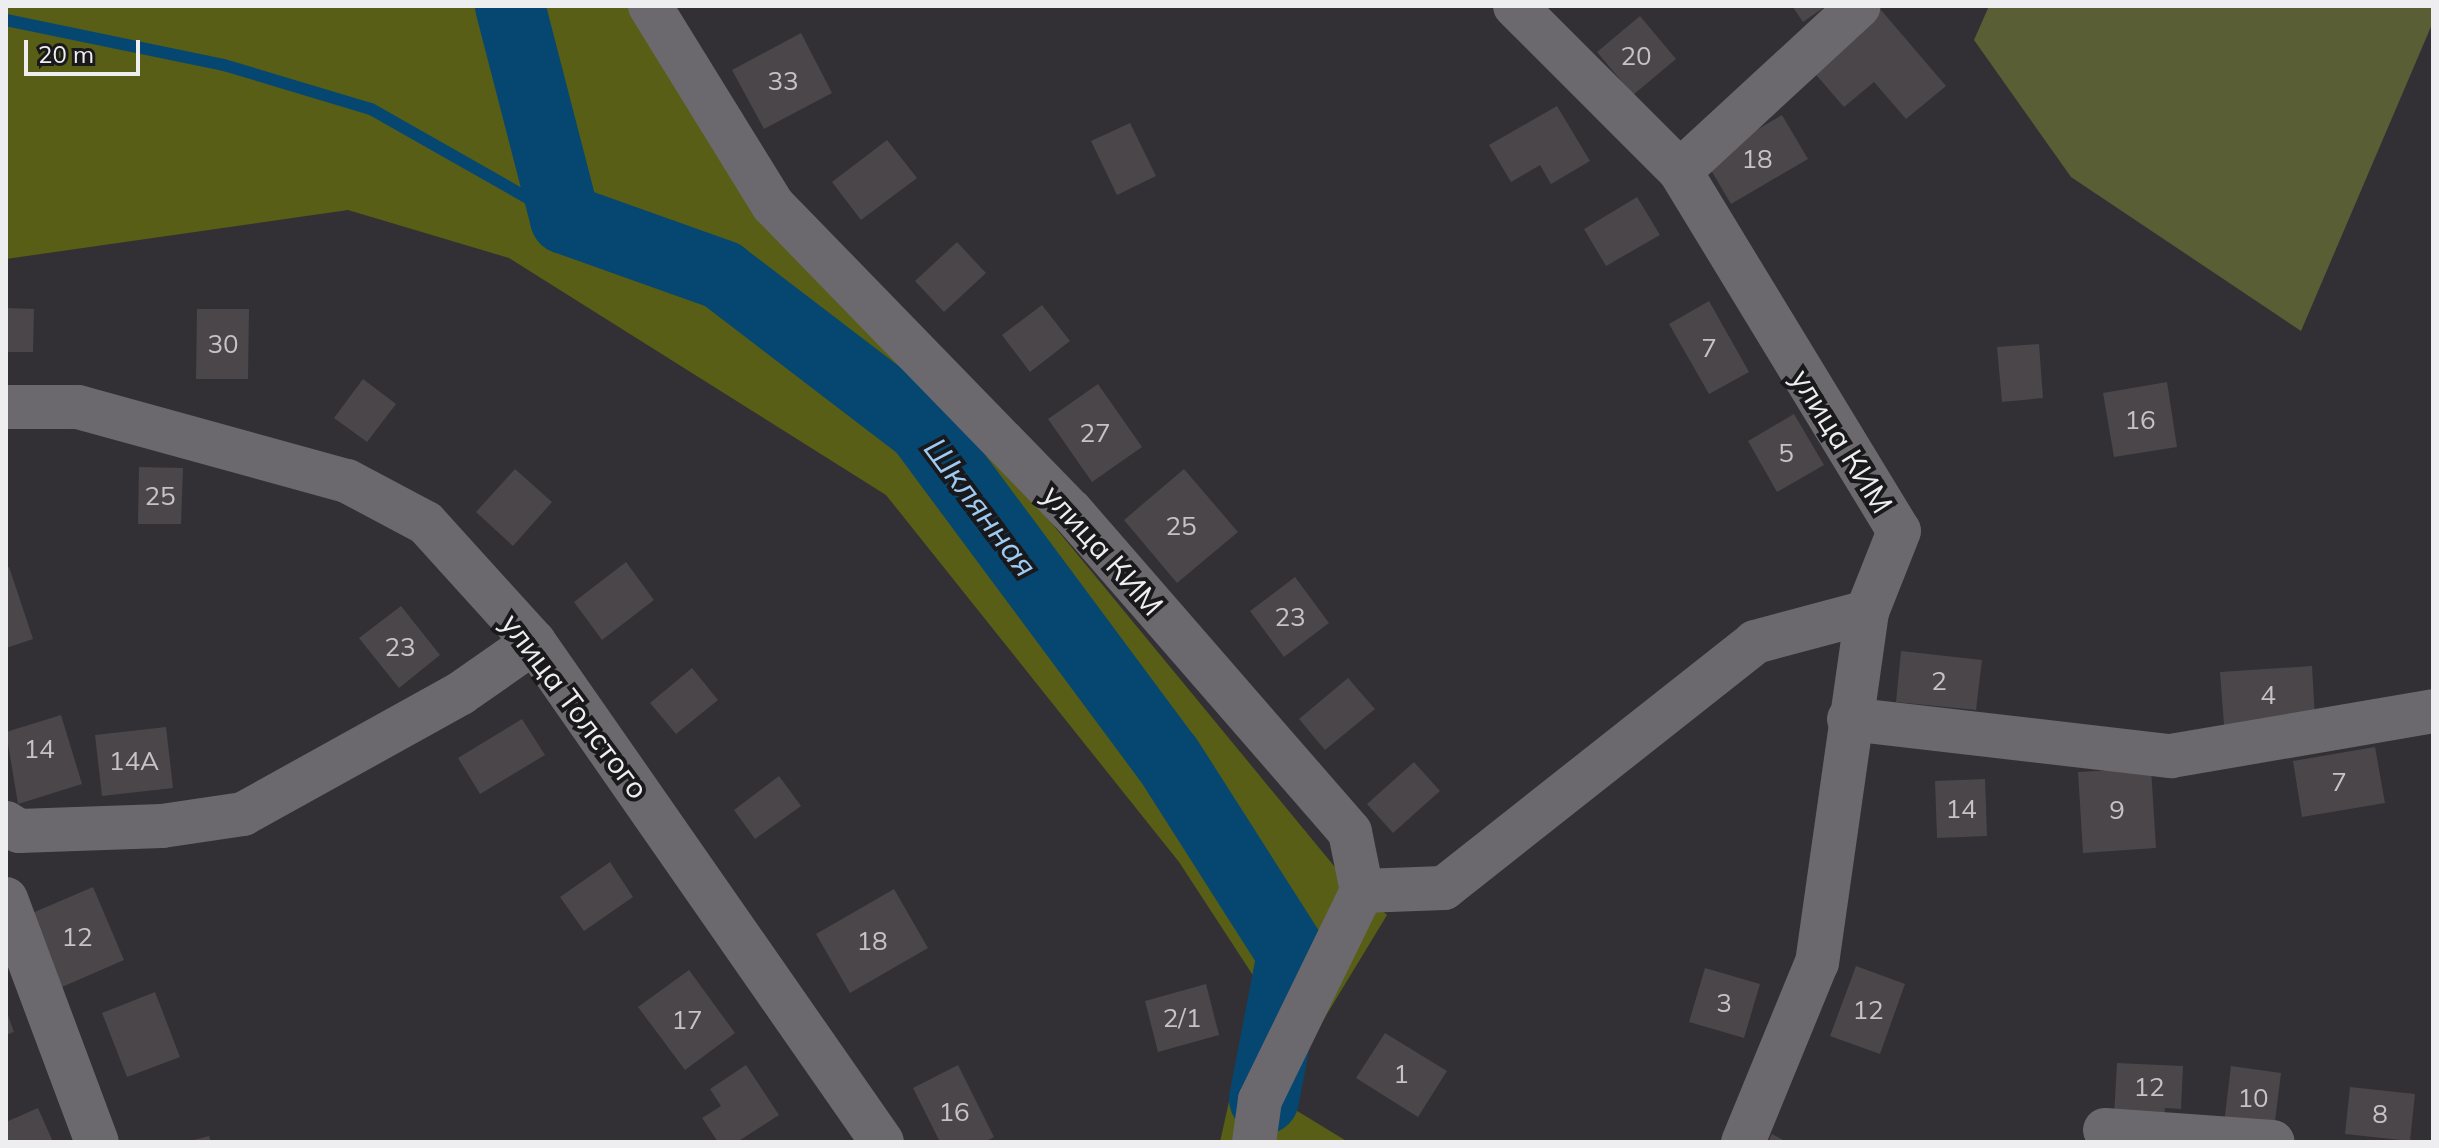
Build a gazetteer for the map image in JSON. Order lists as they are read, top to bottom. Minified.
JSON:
{"streets":{"street":["улица КИМ","улица Толстого"]},"water":["Шклянная"],"house_numbers":["20","33","18","30","7","16","27","5","25","25","23","23","2","4","14","14А","7","14","9","12","18","3","12","2/1","17","1","12","10","16","8"],"scale_bar":"20 m"}
